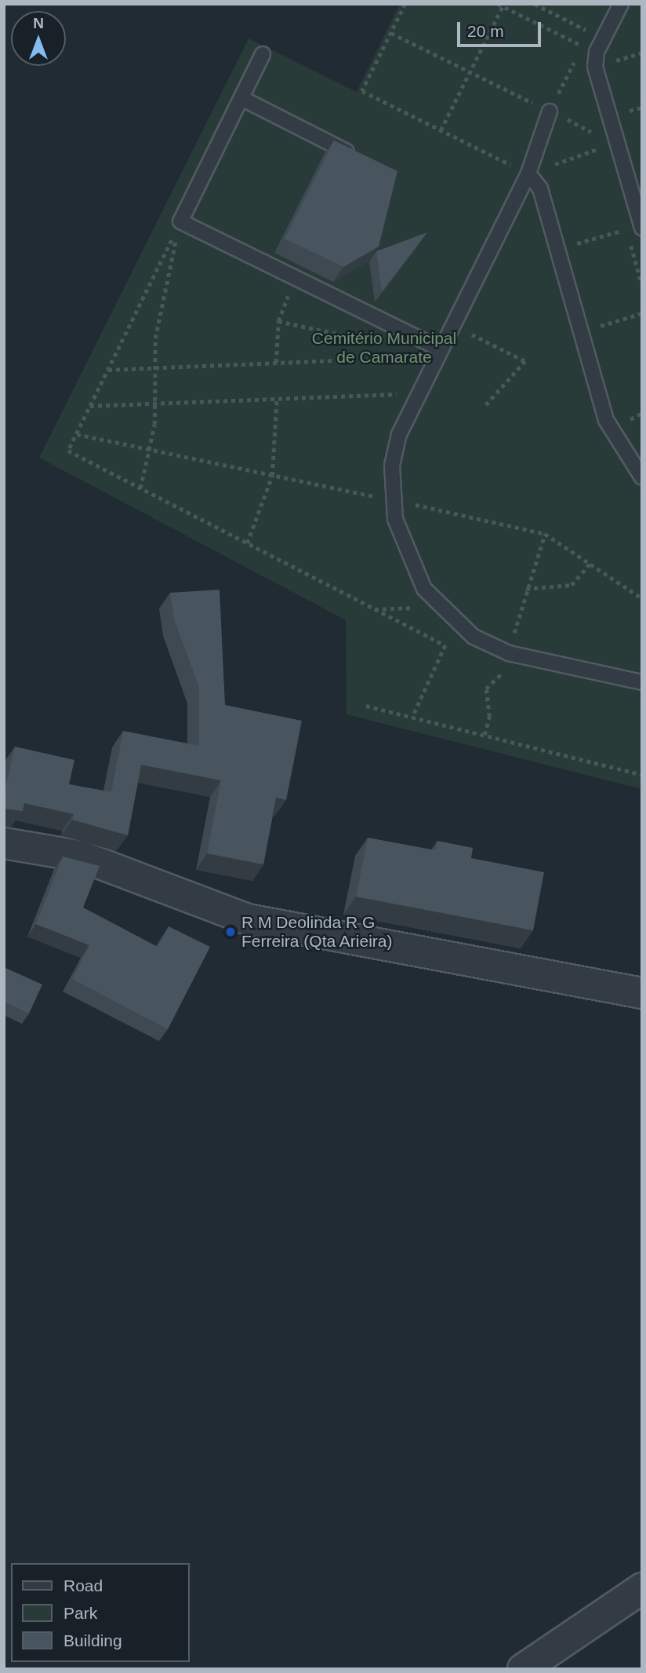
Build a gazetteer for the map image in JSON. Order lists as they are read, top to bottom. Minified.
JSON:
{"parks":["Cemitério Municipal de Camarate"],"places":["R M Deolinda R G Ferreira (Qta Arieira)"],"legend":["Road","Park","Building"],"scale_bar":"20 m","north":"top"}
